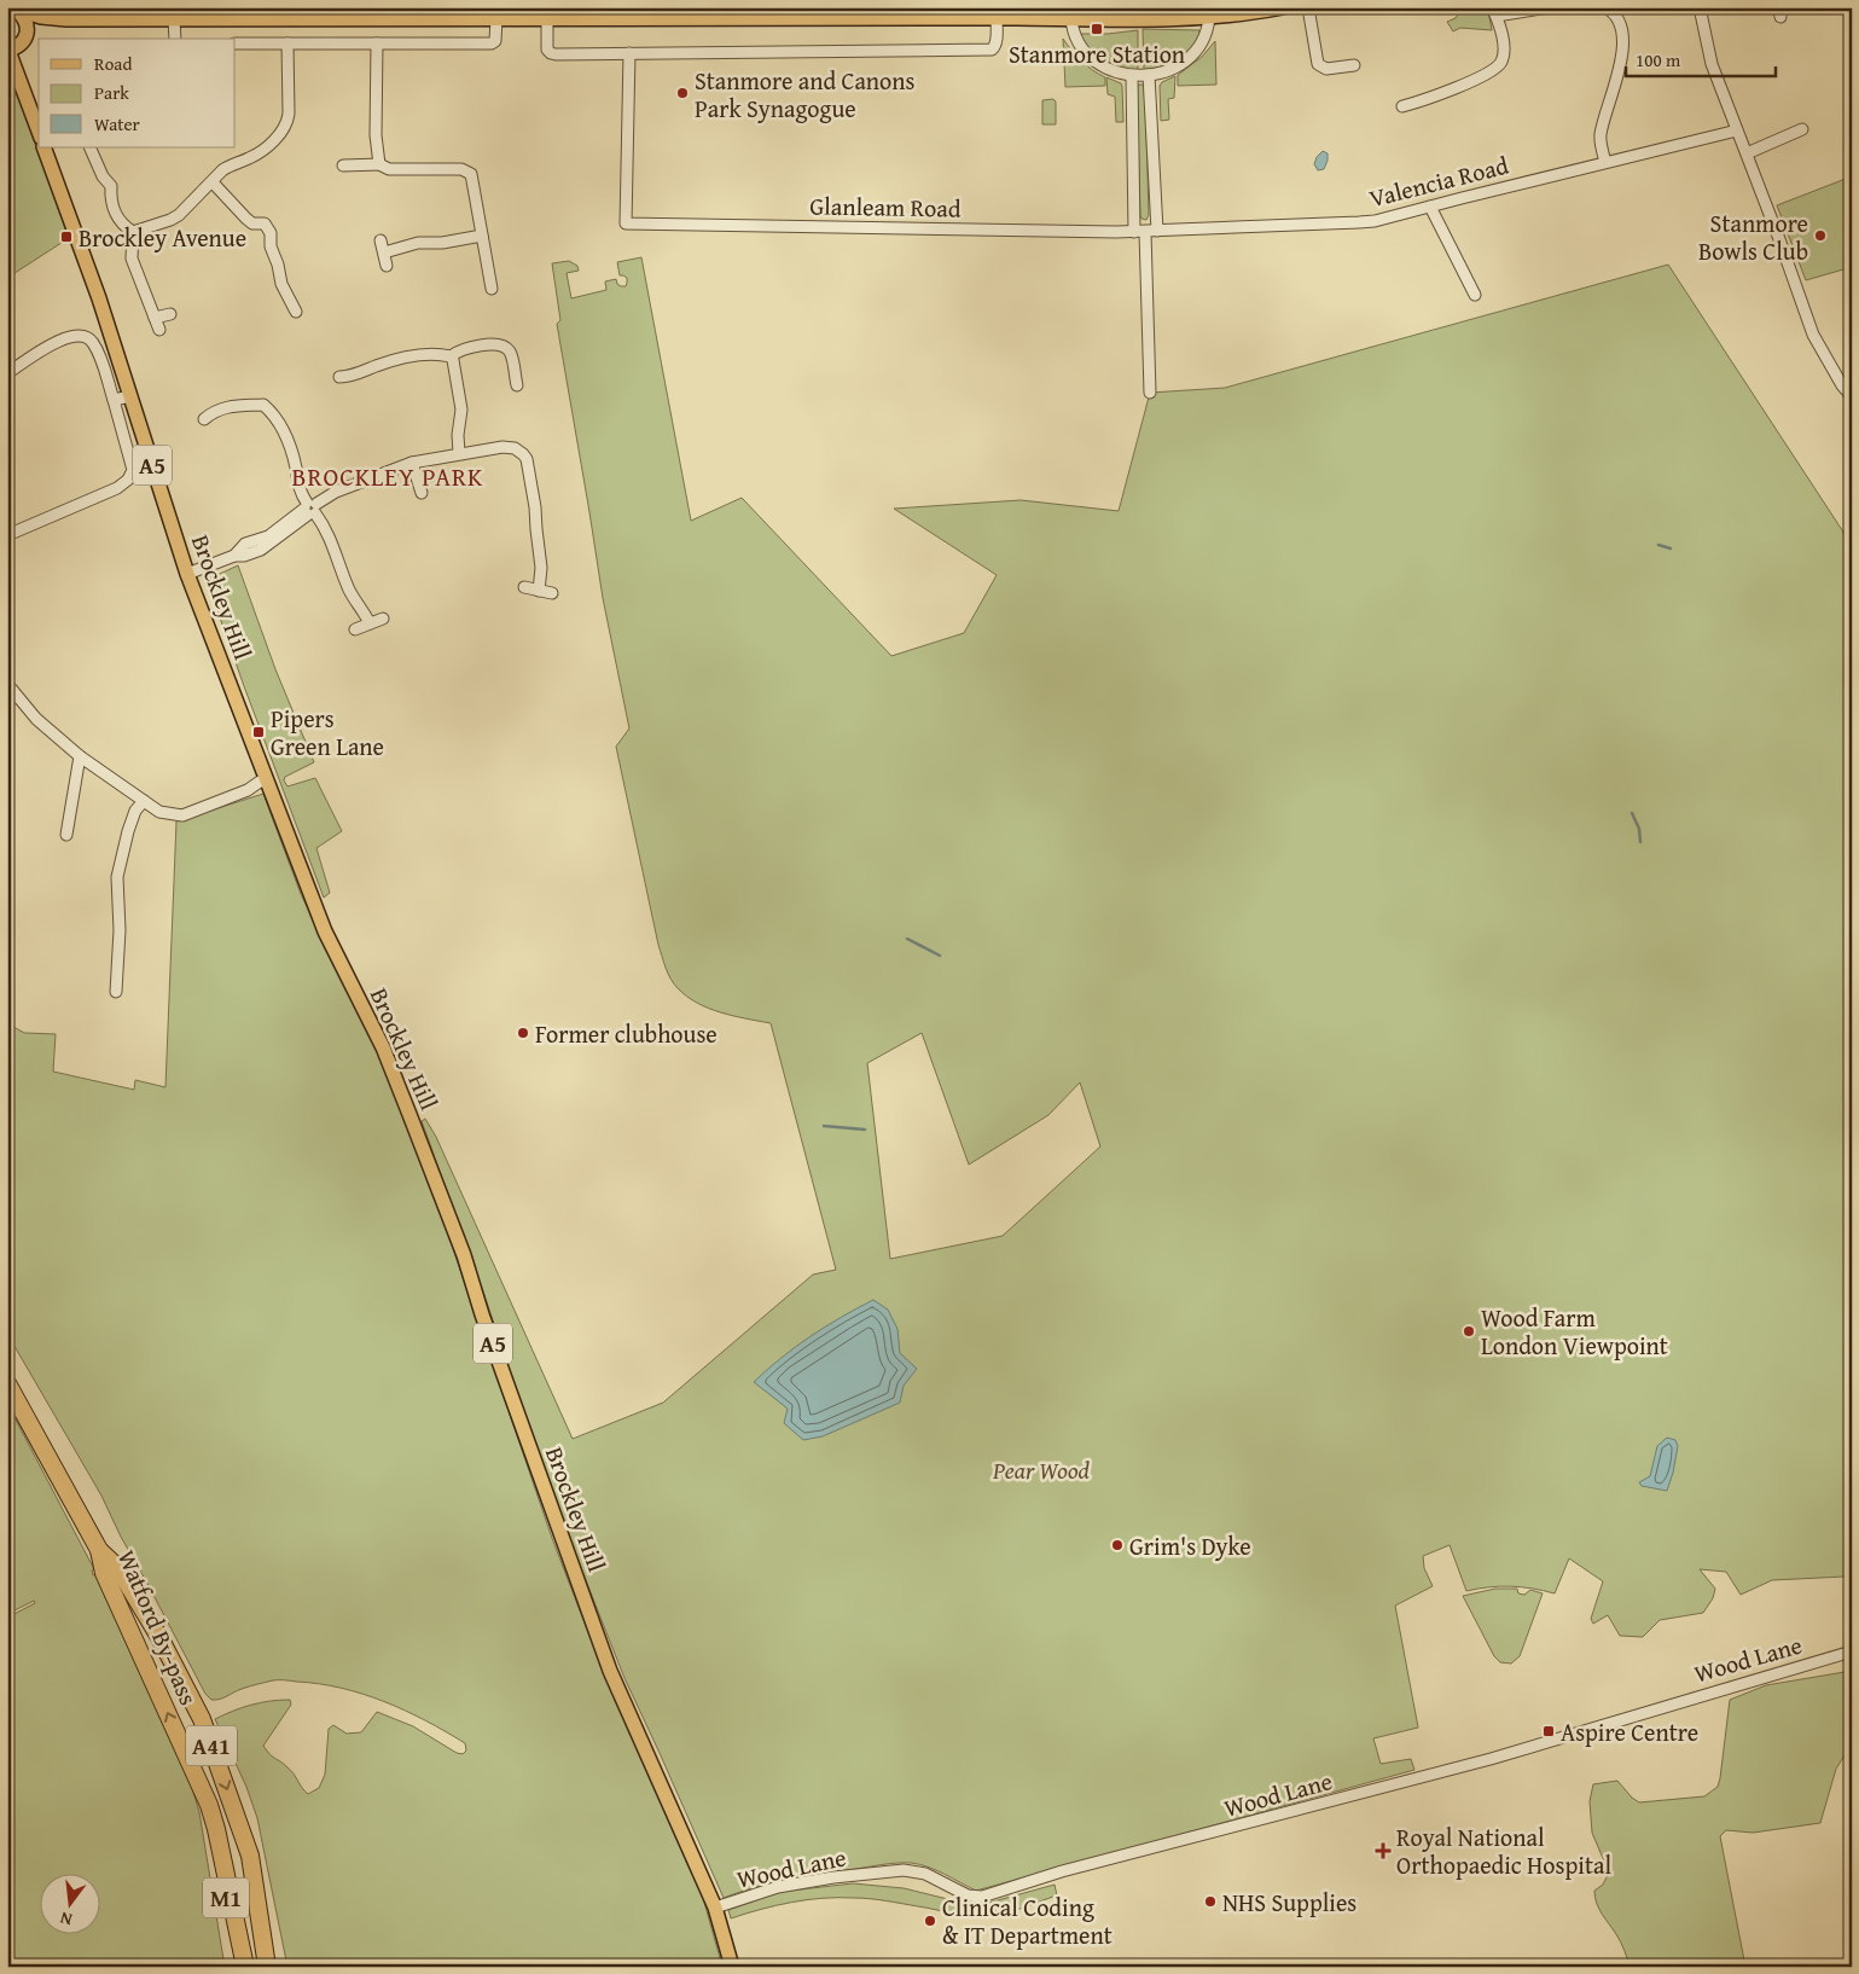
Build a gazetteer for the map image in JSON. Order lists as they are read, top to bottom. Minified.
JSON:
{"streets":{"highway":["Watford By-pass","A41","M1"],"main road":["A5","Brockley Hill"],"street":["Valencia Road","Glanleam Road","Wood Lane"]},"crossings":[["Valencia Road","Glanleam Road"],["Brockley Hill","Wood Lane"],["Watford By-pass","M1"]],"districts":["BROCKLEY PARK"],"parks":["Pear Wood"],"places":{"transit":["Stanmore Station","Brockley Avenue","Pipers Green Lane","Aspire Centre"],"other":["Stanmore and Canons Park Synagogue","Stanmore Bowls Club","Former clubhouse","Wood Farm London Viewpoint","Grim's Dyke","NHS Supplies","Clinical Coding & IT Department"],"health":["Royal National Orthopaedic Hospital"]},"legend":["Road","Park","Water"],"scale_bar":"100 m","north":"bottom"}
